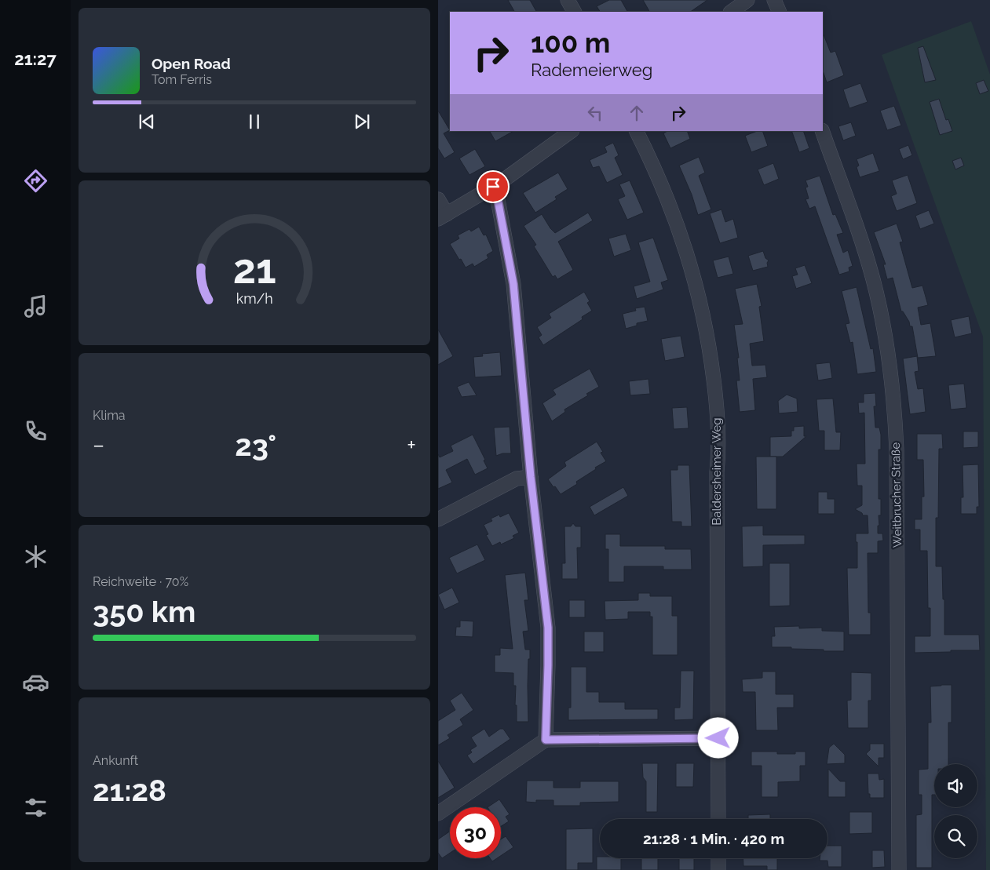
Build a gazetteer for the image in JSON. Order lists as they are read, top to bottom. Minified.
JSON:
{"streets":{"street":["Baldersheimer Weg","Weitbrucher Straße"]},"page":{"tabs":"21:27","turn":["100 m","Rademeierweg"],"song":["Open Road","Tom Ferris"],"tile":["Klima",["Reichweite · 70%","350 km"],["Ankunft","21:28"]],"heat":["−","23°","+"],"limit":"30","trip":"21:28 · 1 Min. · 420 m","gauge":["21","km/h"]}}
